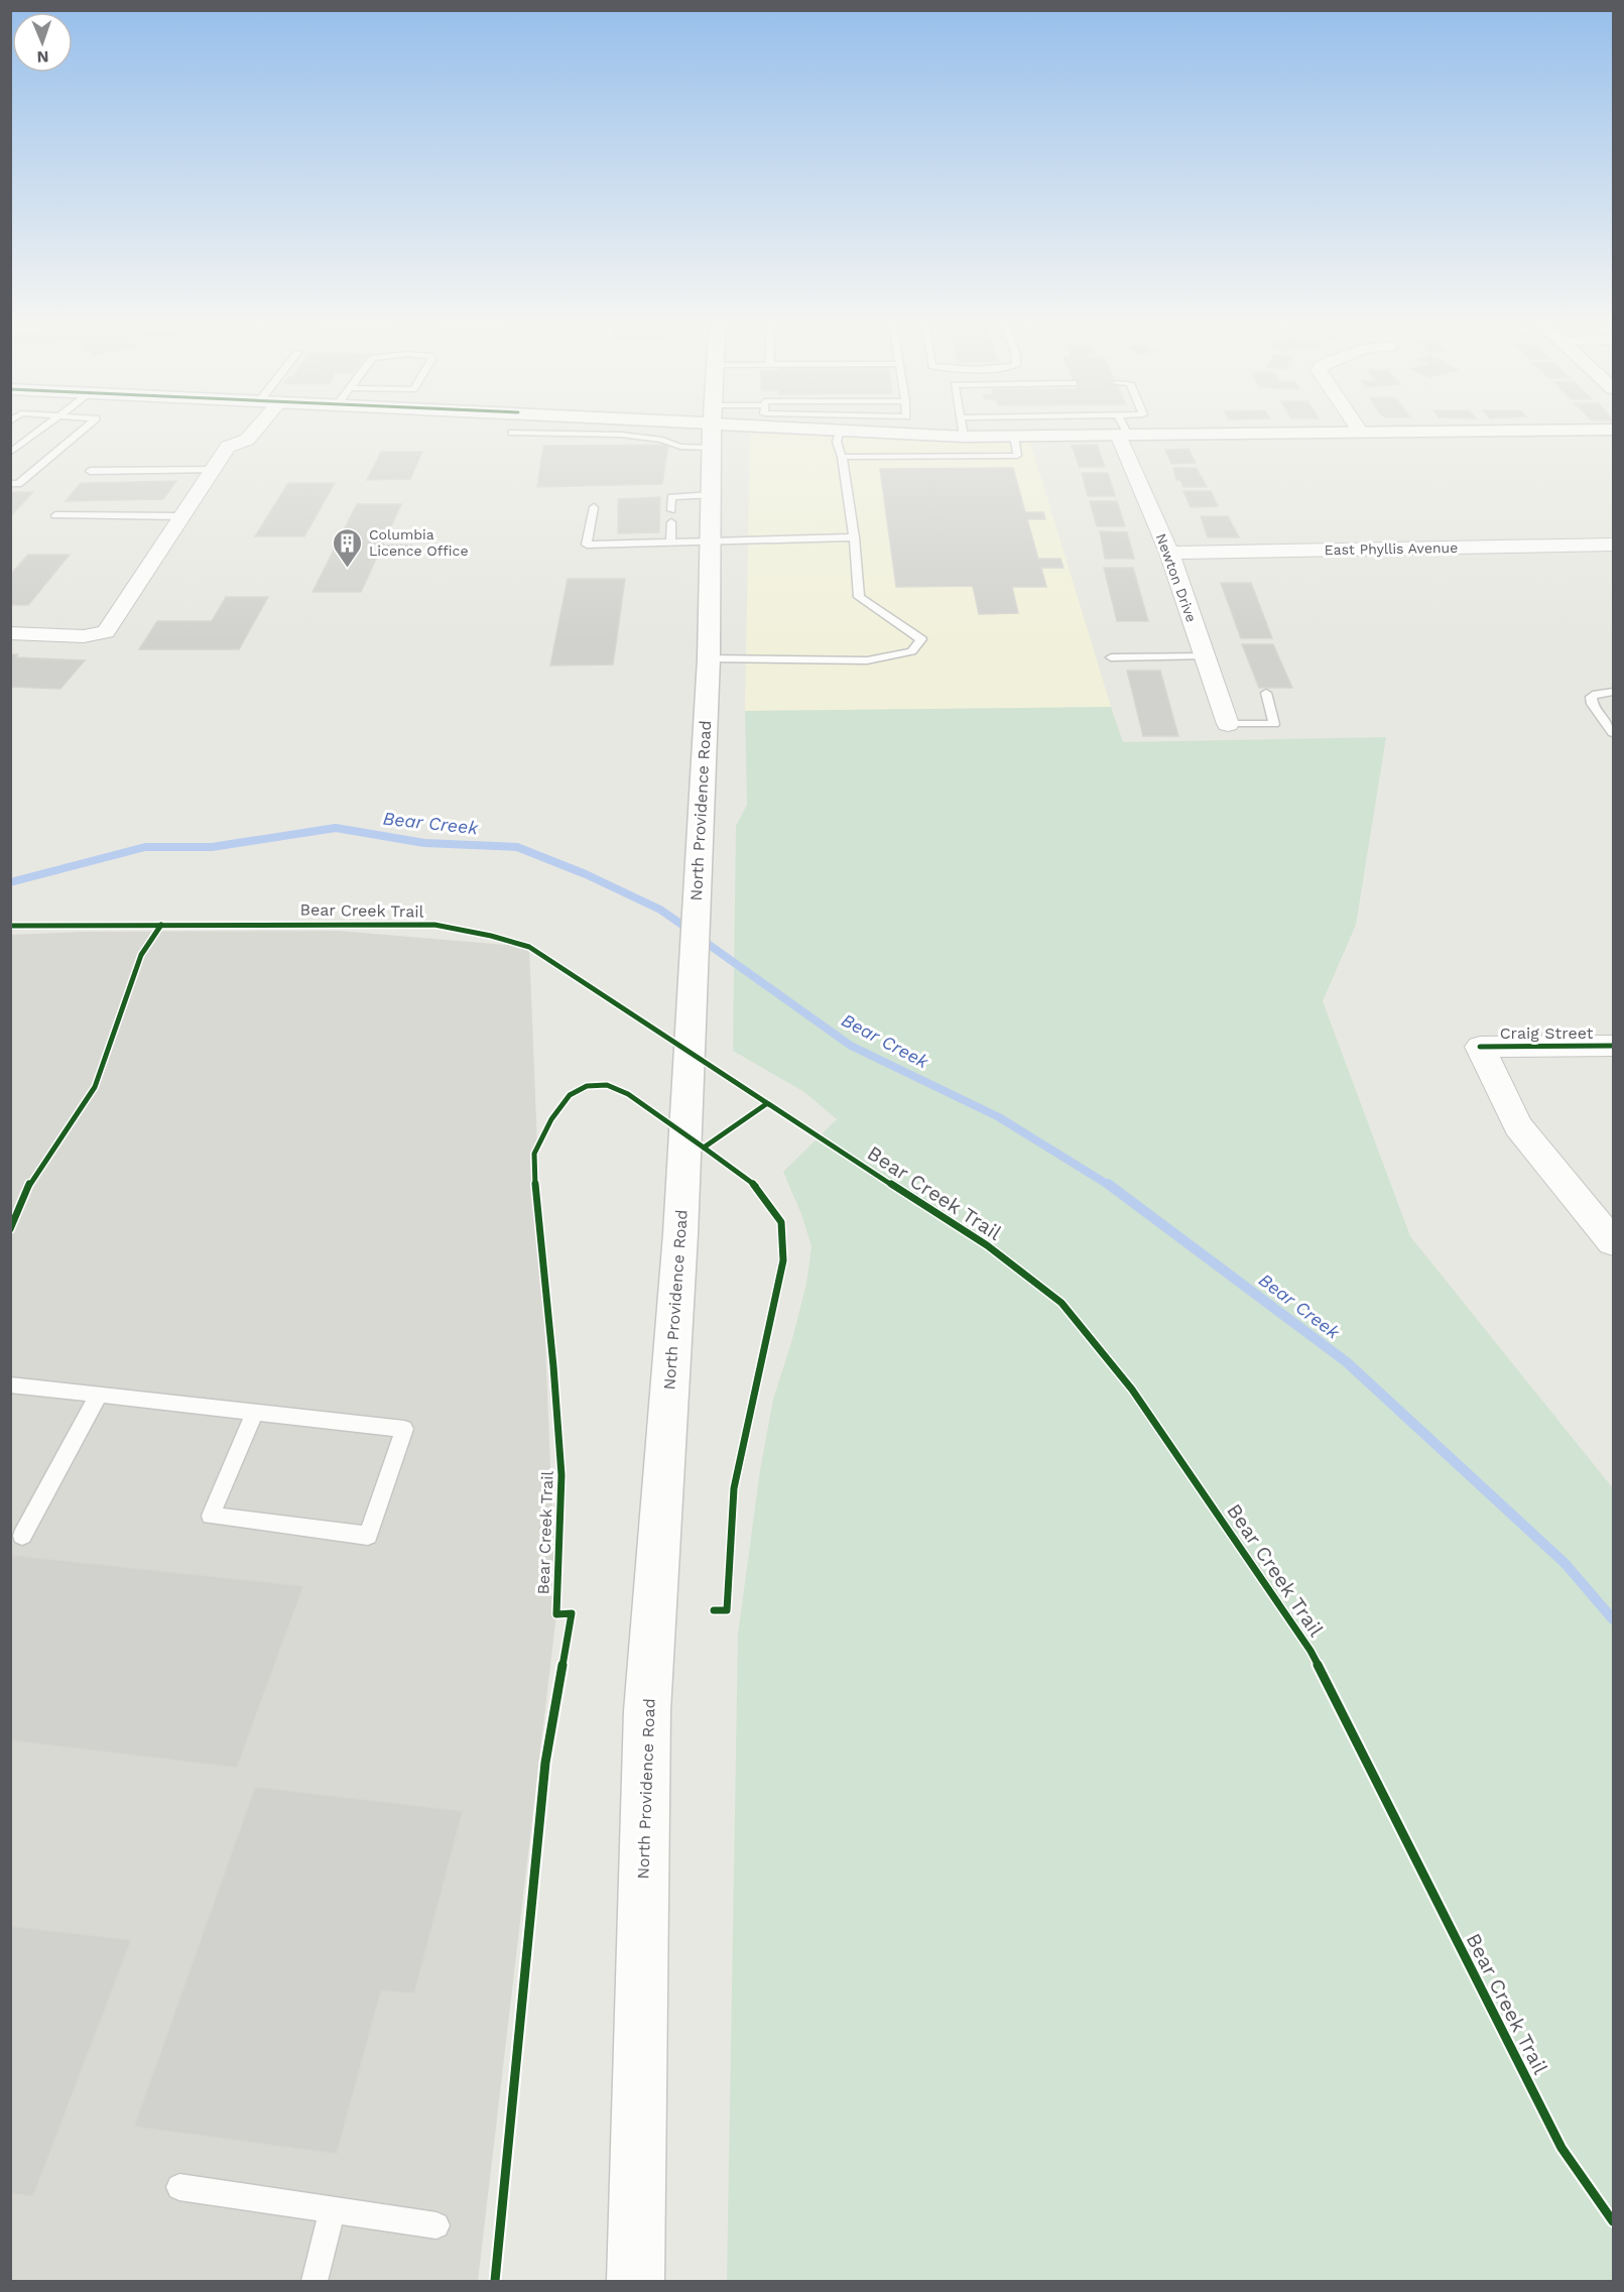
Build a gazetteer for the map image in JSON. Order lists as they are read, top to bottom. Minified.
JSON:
{"streets":{"street":["East Phyllis Avenue","Newton Drive","North Providence Road","Craig Street"],"cycle path":["Bear Creek Trail"]},"crossings":[["East Phyllis Avenue","Newton Drive"]],"water":["Bear Creek"],"places":{"building":["Columbia Licence Office"]},"north":"bottom"}
